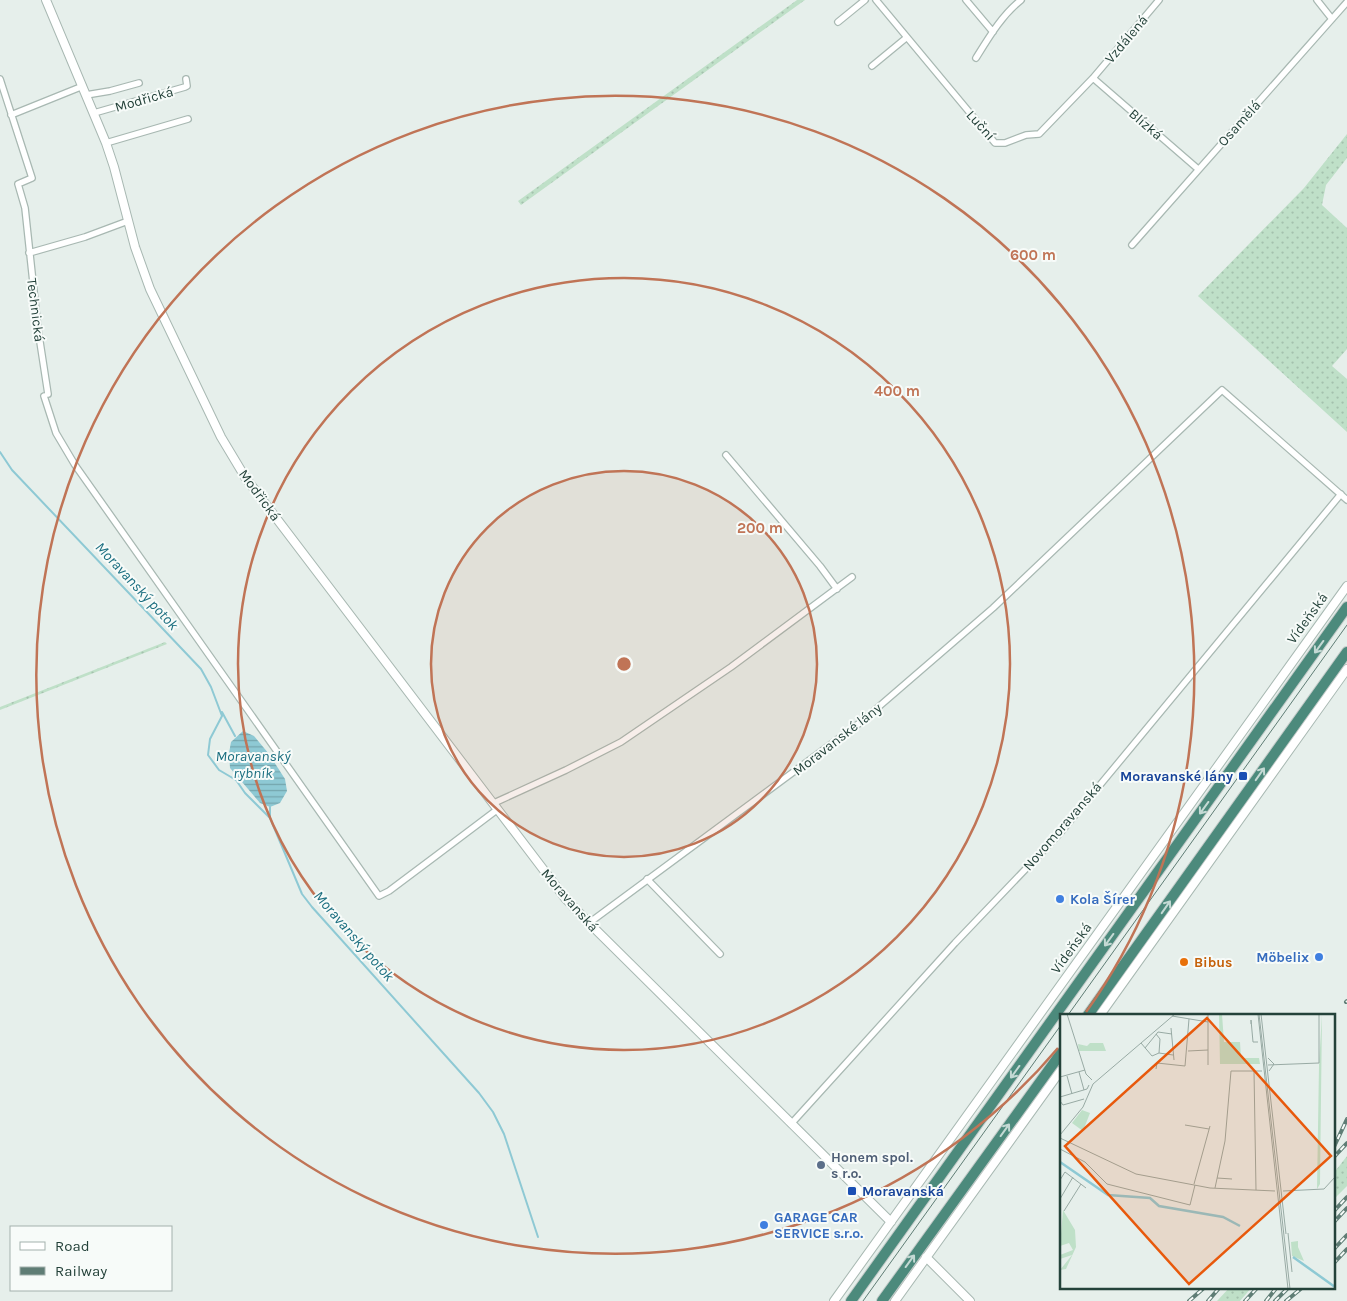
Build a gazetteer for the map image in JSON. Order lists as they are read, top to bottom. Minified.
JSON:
{"streets":{"highway":["Vídeňská"],"street":["Vzdálená","Modřická","Osamělá","Blízká","Luční","Technická","Moravanské lány","Novomoravanská","Moravanská"]},"crossings":[["Vzdálená","Blízká"],["Vzdálená","Luční"],["Modřická","Technická"],["Modřická","Moravanská"],["Osamělá","Blízká"],["Blízká","Luční"],["Technická","Moravanská"],["Vídeňská","Moravanská"],["Moravanské lány","Novomoravanská"],["Moravanské lány","Moravanská"],["Novomoravanská","Moravanská"]],"water":["Moravanský potok","Moravanský rybník"],"places":{"transit":["Moravanské lány","Moravanská"],"other":["Kola Šírer","Möbelix","Bibus","Honem spol. s r.o.","GARAGE CAR SERVICE s.r.o."]},"legend":["Road","Railway"],"rings":["600 m","400 m","200 m"]}
